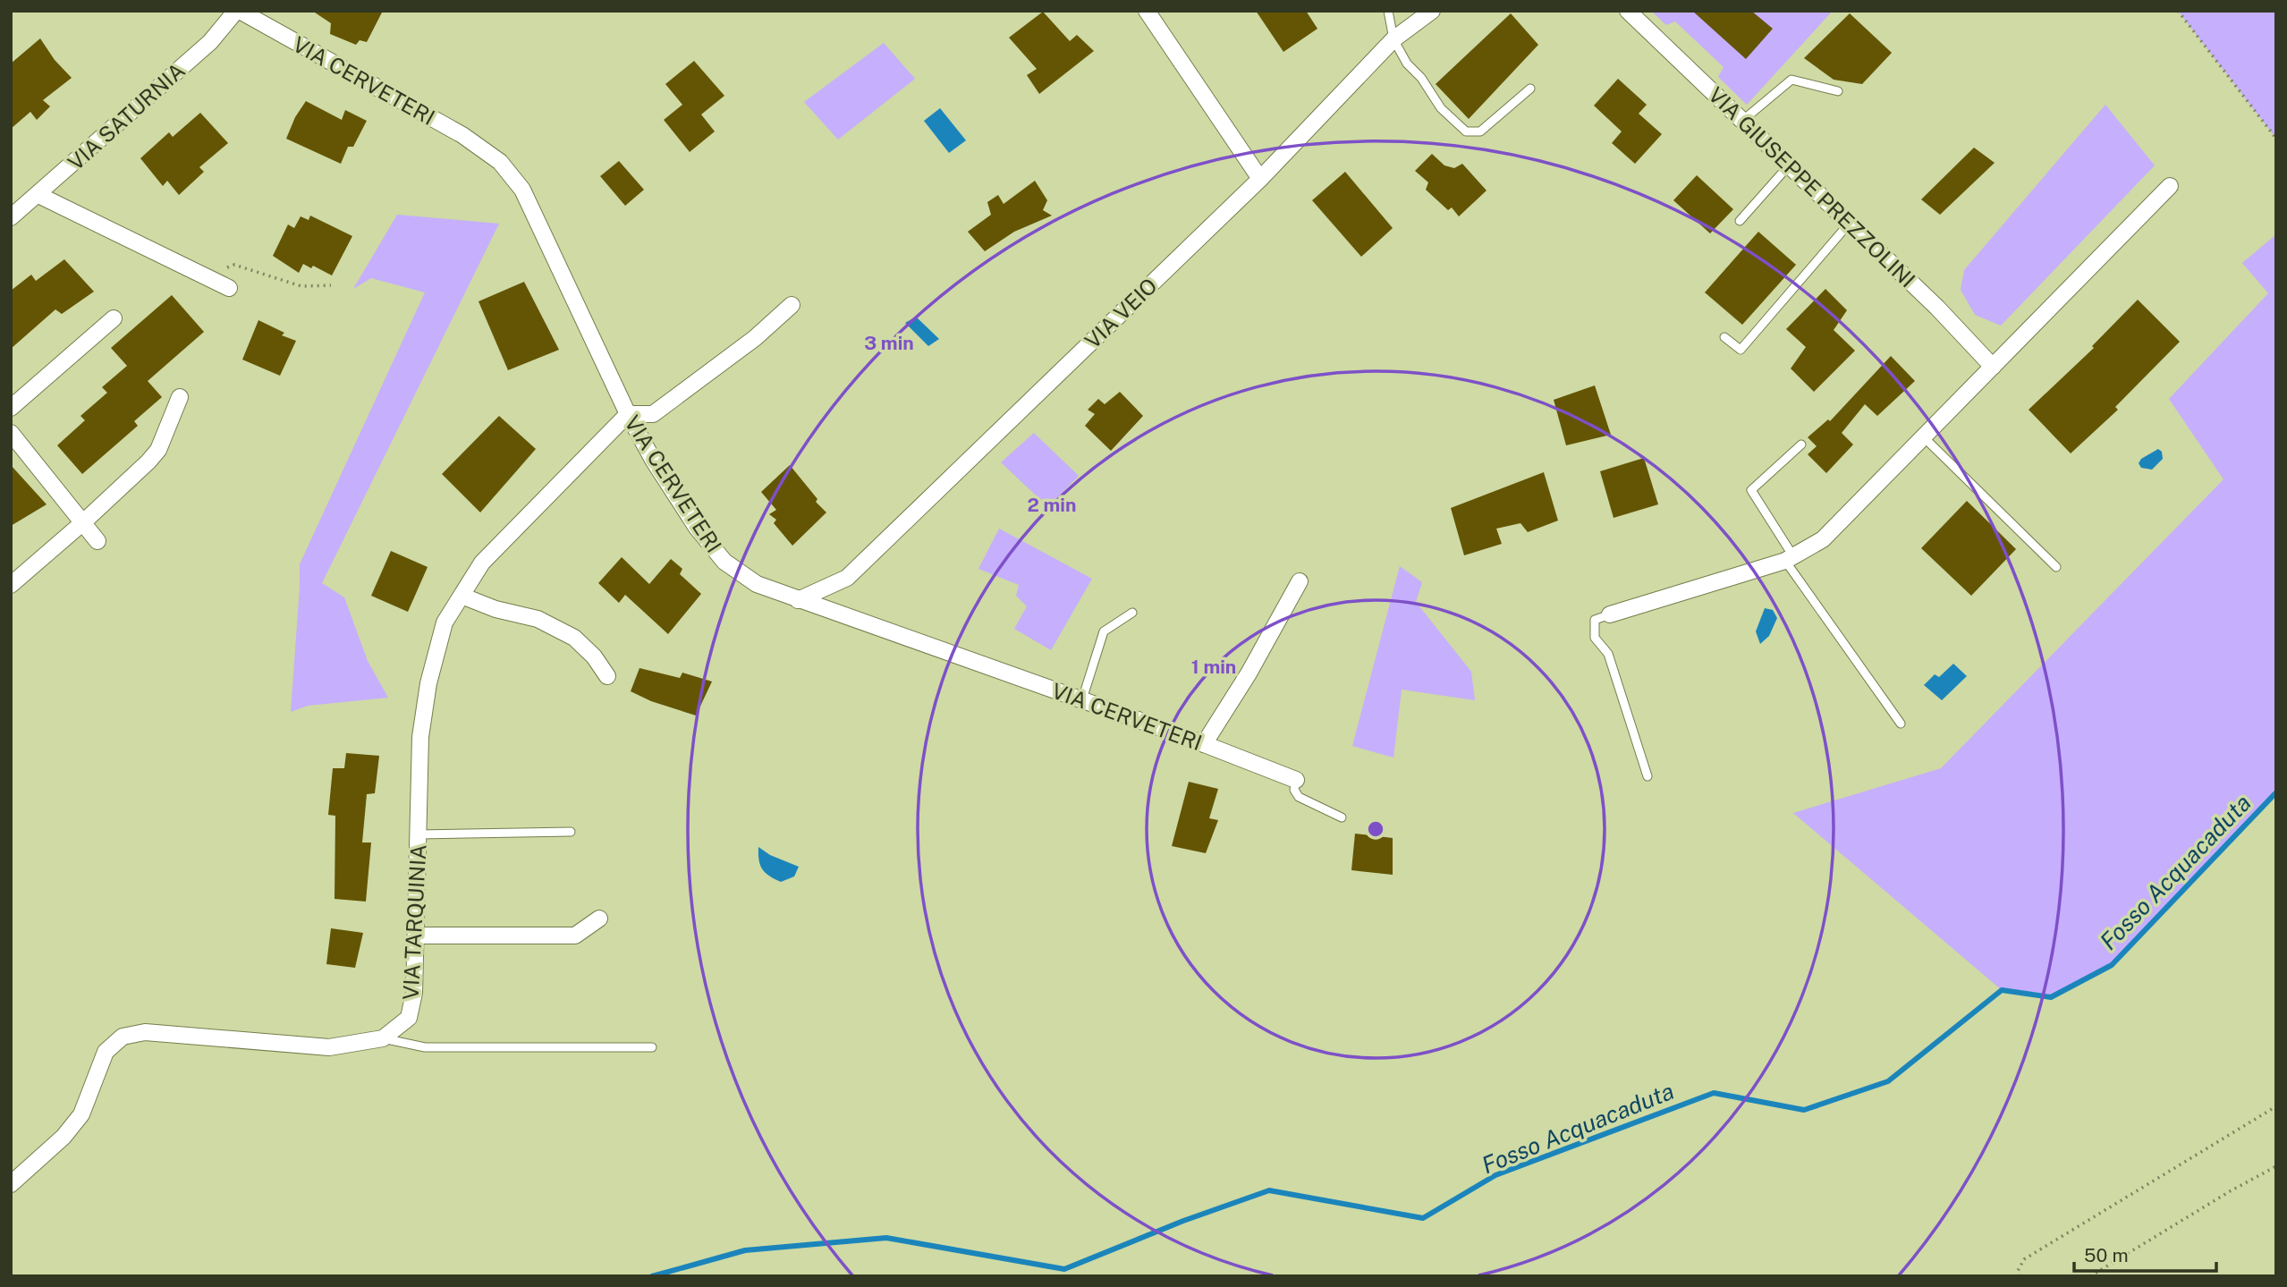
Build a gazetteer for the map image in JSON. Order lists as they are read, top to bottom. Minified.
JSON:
{"streets":{"street":["VIA CERVETERI","VIA SATURNIA","VIA GIUSEPPE PREZZOLINI","VIA VEIO","VIA TARQUINIA"]},"crossings":[["VIA CERVETERI","VIA SATURNIA"],["VIA CERVETERI","VIA VEIO"],["VIA CERVETERI","VIA TARQUINIA"]],"water":["Fosso Acquacaduta"],"scale_bar":"50 m","rings":["3 min","2 min","1 min"]}
